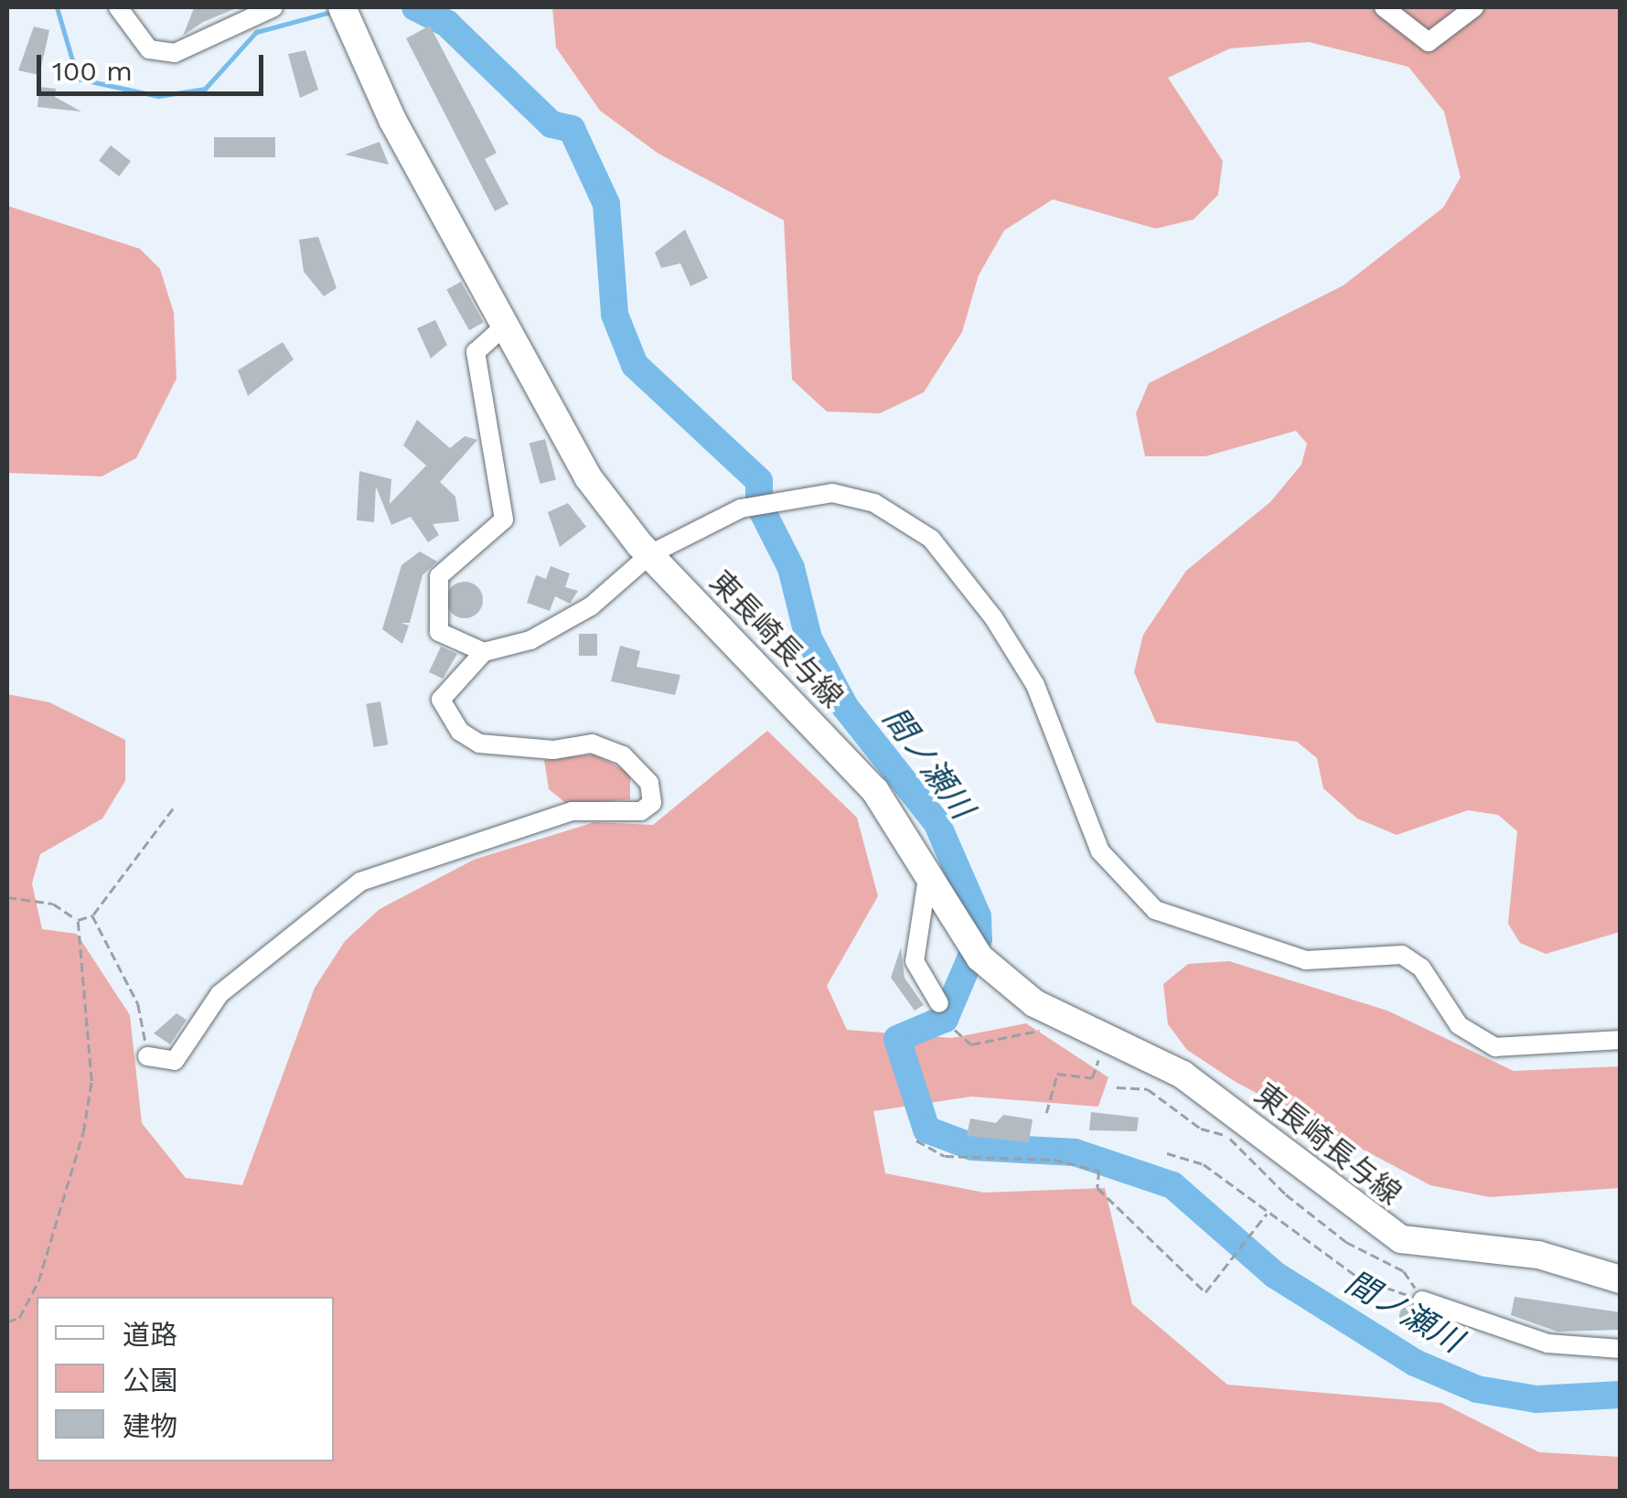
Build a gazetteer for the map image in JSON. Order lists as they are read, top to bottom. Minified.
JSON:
{"streets":{"main road":["東長崎長与線"]},"water":["間ノ瀬川"],"legend":["道路","公園","建物"],"scale_bar":"100 m"}
